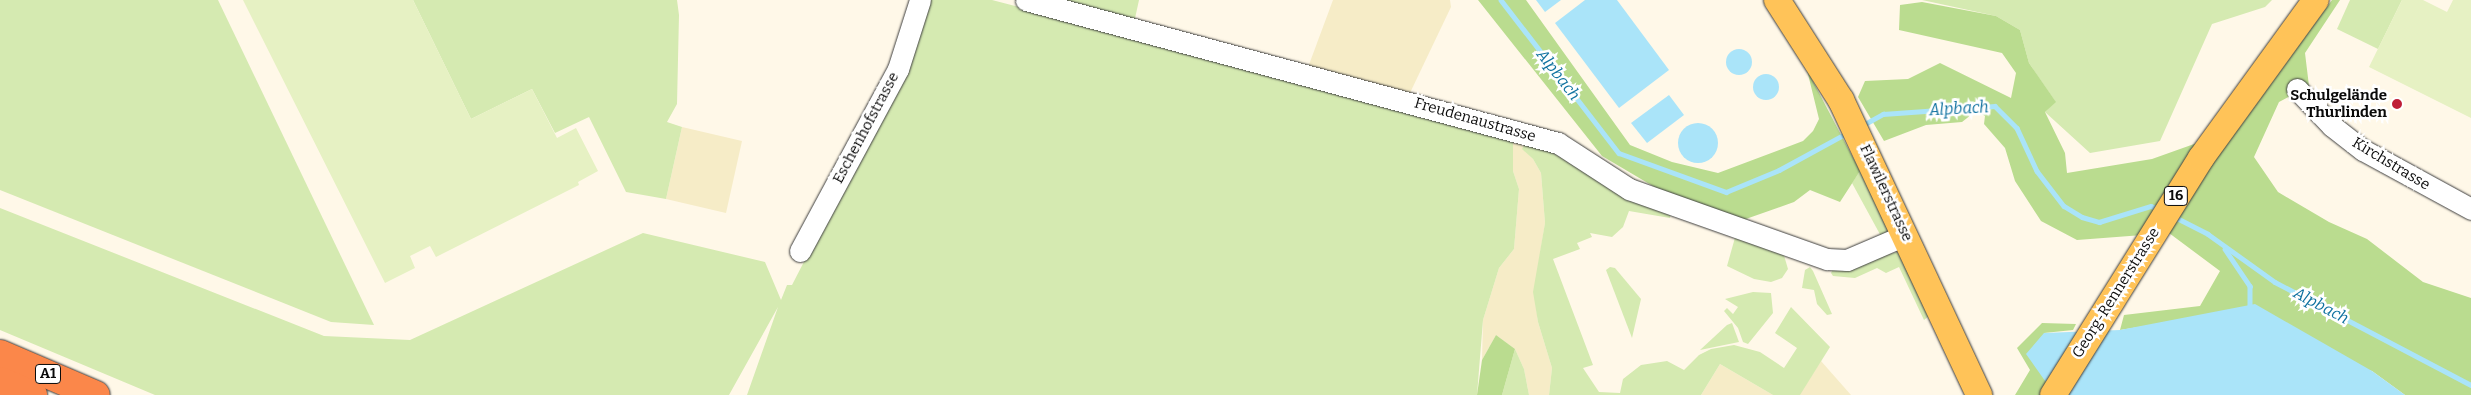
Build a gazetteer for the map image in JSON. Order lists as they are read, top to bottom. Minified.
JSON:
{"streets":{"highway":["A1"],"main road":["Flawilerstrasse","16","Georg-Rennerstrasse"],"street":["Freudenaustrasse","Eschenhofstrasse","Kirchstrasse"]},"crossings":[["Freudenaustrasse","Flawilerstrasse"]],"water":["Alpbach"],"places":["Schulgelände Thurlinden"]}
